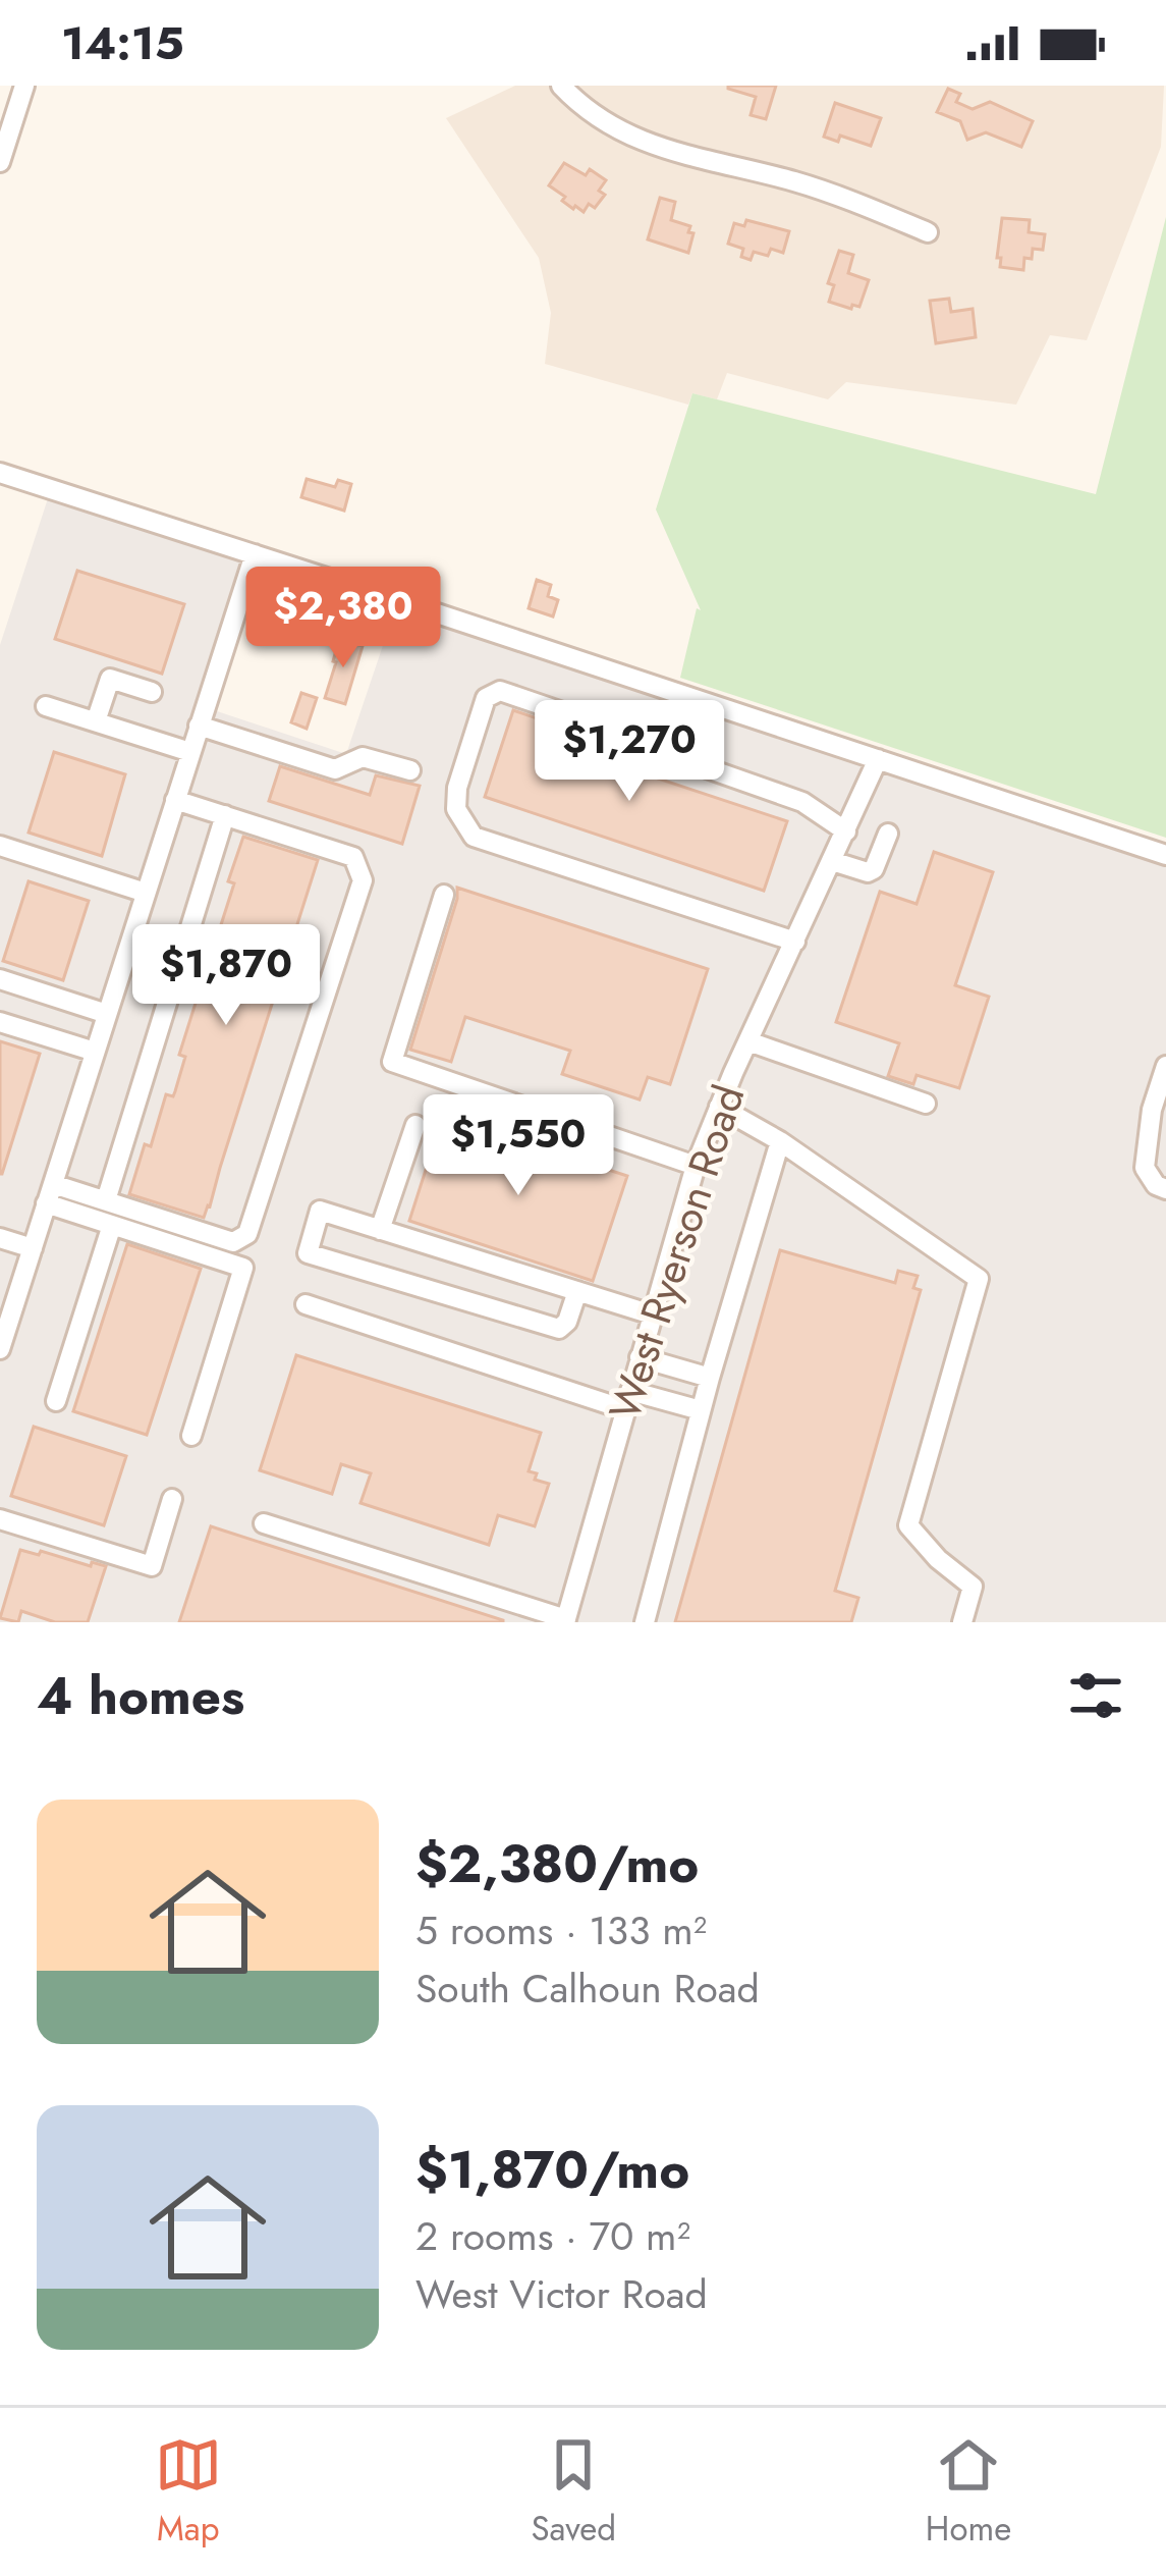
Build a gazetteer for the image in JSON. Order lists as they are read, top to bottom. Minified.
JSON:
{"streets":{"street":["West Ryerson Road"]},"page":{"status":"14:15","price":["$2,380","$1,270","$1,870","$1,550"],"heading":"4 homes","list":[{"name":"$2,380/mo","note":"5 rooms · 133 m² · South Calhoun Road"},{"name":"$1,870/mo","note":"2 rooms · 70 m² · West Victor Road"}],"tabs":["Map","Saved","Home"]}}
